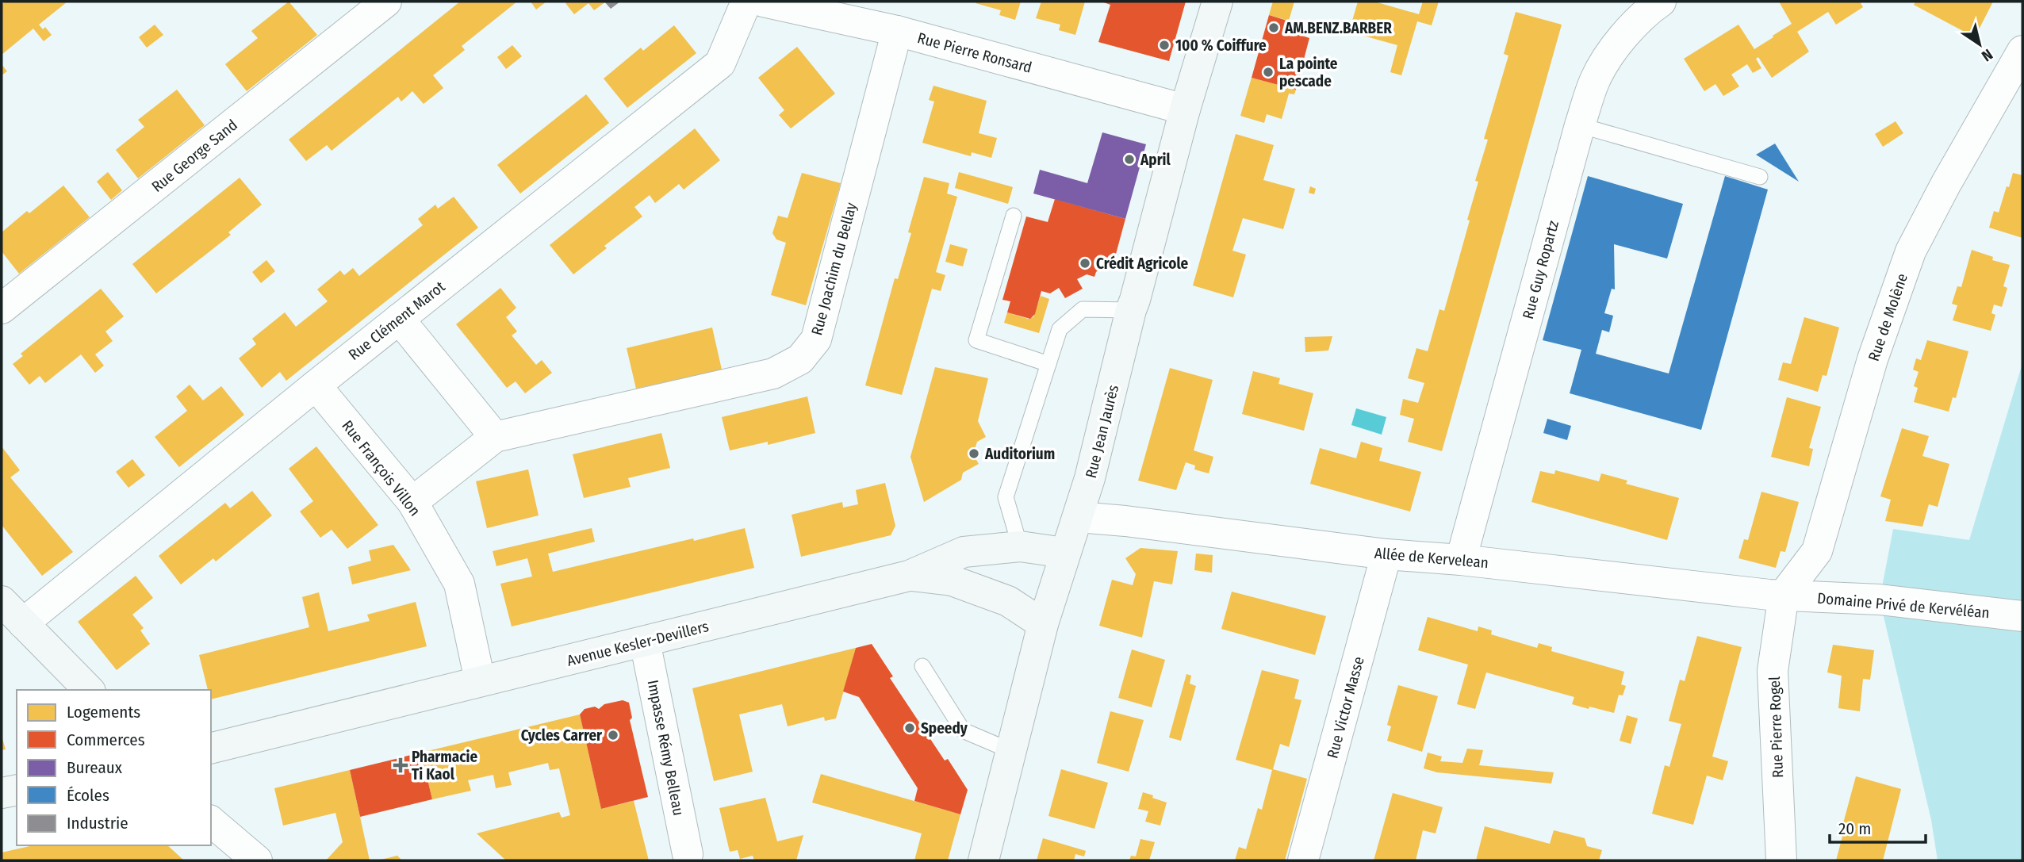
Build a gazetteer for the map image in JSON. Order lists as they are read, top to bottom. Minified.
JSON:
{"streets":{"main road":["Rue Jean Jaurès","Avenue Kesler-Devillers"],"street":["Rue Pierre Ronsard","Rue George Sand","Rue Joachim du Bellay","Rue Guy Ropartz","Rue de Molène","Rue Clément Marot","Rue François Villon","Allée de Kervelean","Domaine Privé de Kervéléan","Rue Victor Masse","Rue Pierre Rogel","Impasse Rémy Belleau"]},"crossings":[["Rue Pierre Ronsard","Rue Joachim du Bellay"],["Rue Pierre Ronsard","Rue Jean Jaurès"],["Rue Joachim du Bellay","Rue François Villon"],["Rue Guy Ropartz","Allée de Kervelean"],["Rue de Molène","Allée de Kervelean"],["Rue de Molène","Domaine Privé de Kervéléan"],["Rue de Molène","Rue Pierre Rogel"],["Rue Clément Marot","Rue François Villon"],["Rue Jean Jaurès","Allée de Kervelean"],["Rue Jean Jaurès","Avenue Kesler-Devillers"],["Rue François Villon","Avenue Kesler-Devillers"],["Allée de Kervelean","Domaine Privé de Kervéléan"],["Allée de Kervelean","Rue Victor Masse"],["Allée de Kervelean","Rue Pierre Rogel"],["Domaine Privé de Kervéléan","Rue Pierre Rogel"],["Avenue Kesler-Devillers","Impasse Rémy Belleau"]],"places":{"other":["AM.BENZ.BARBER","100 % Coiffure","La pointe pescade","April","Crédit Agricole","Auditorium","Speedy","Cycles Carrer"],"health":["Pharmacie Ti Kaol"]},"legend":["Logements","Commerces","Bureaux","Écoles","Industrie"],"scale_bar":"20 m","north":"bottom right"}
